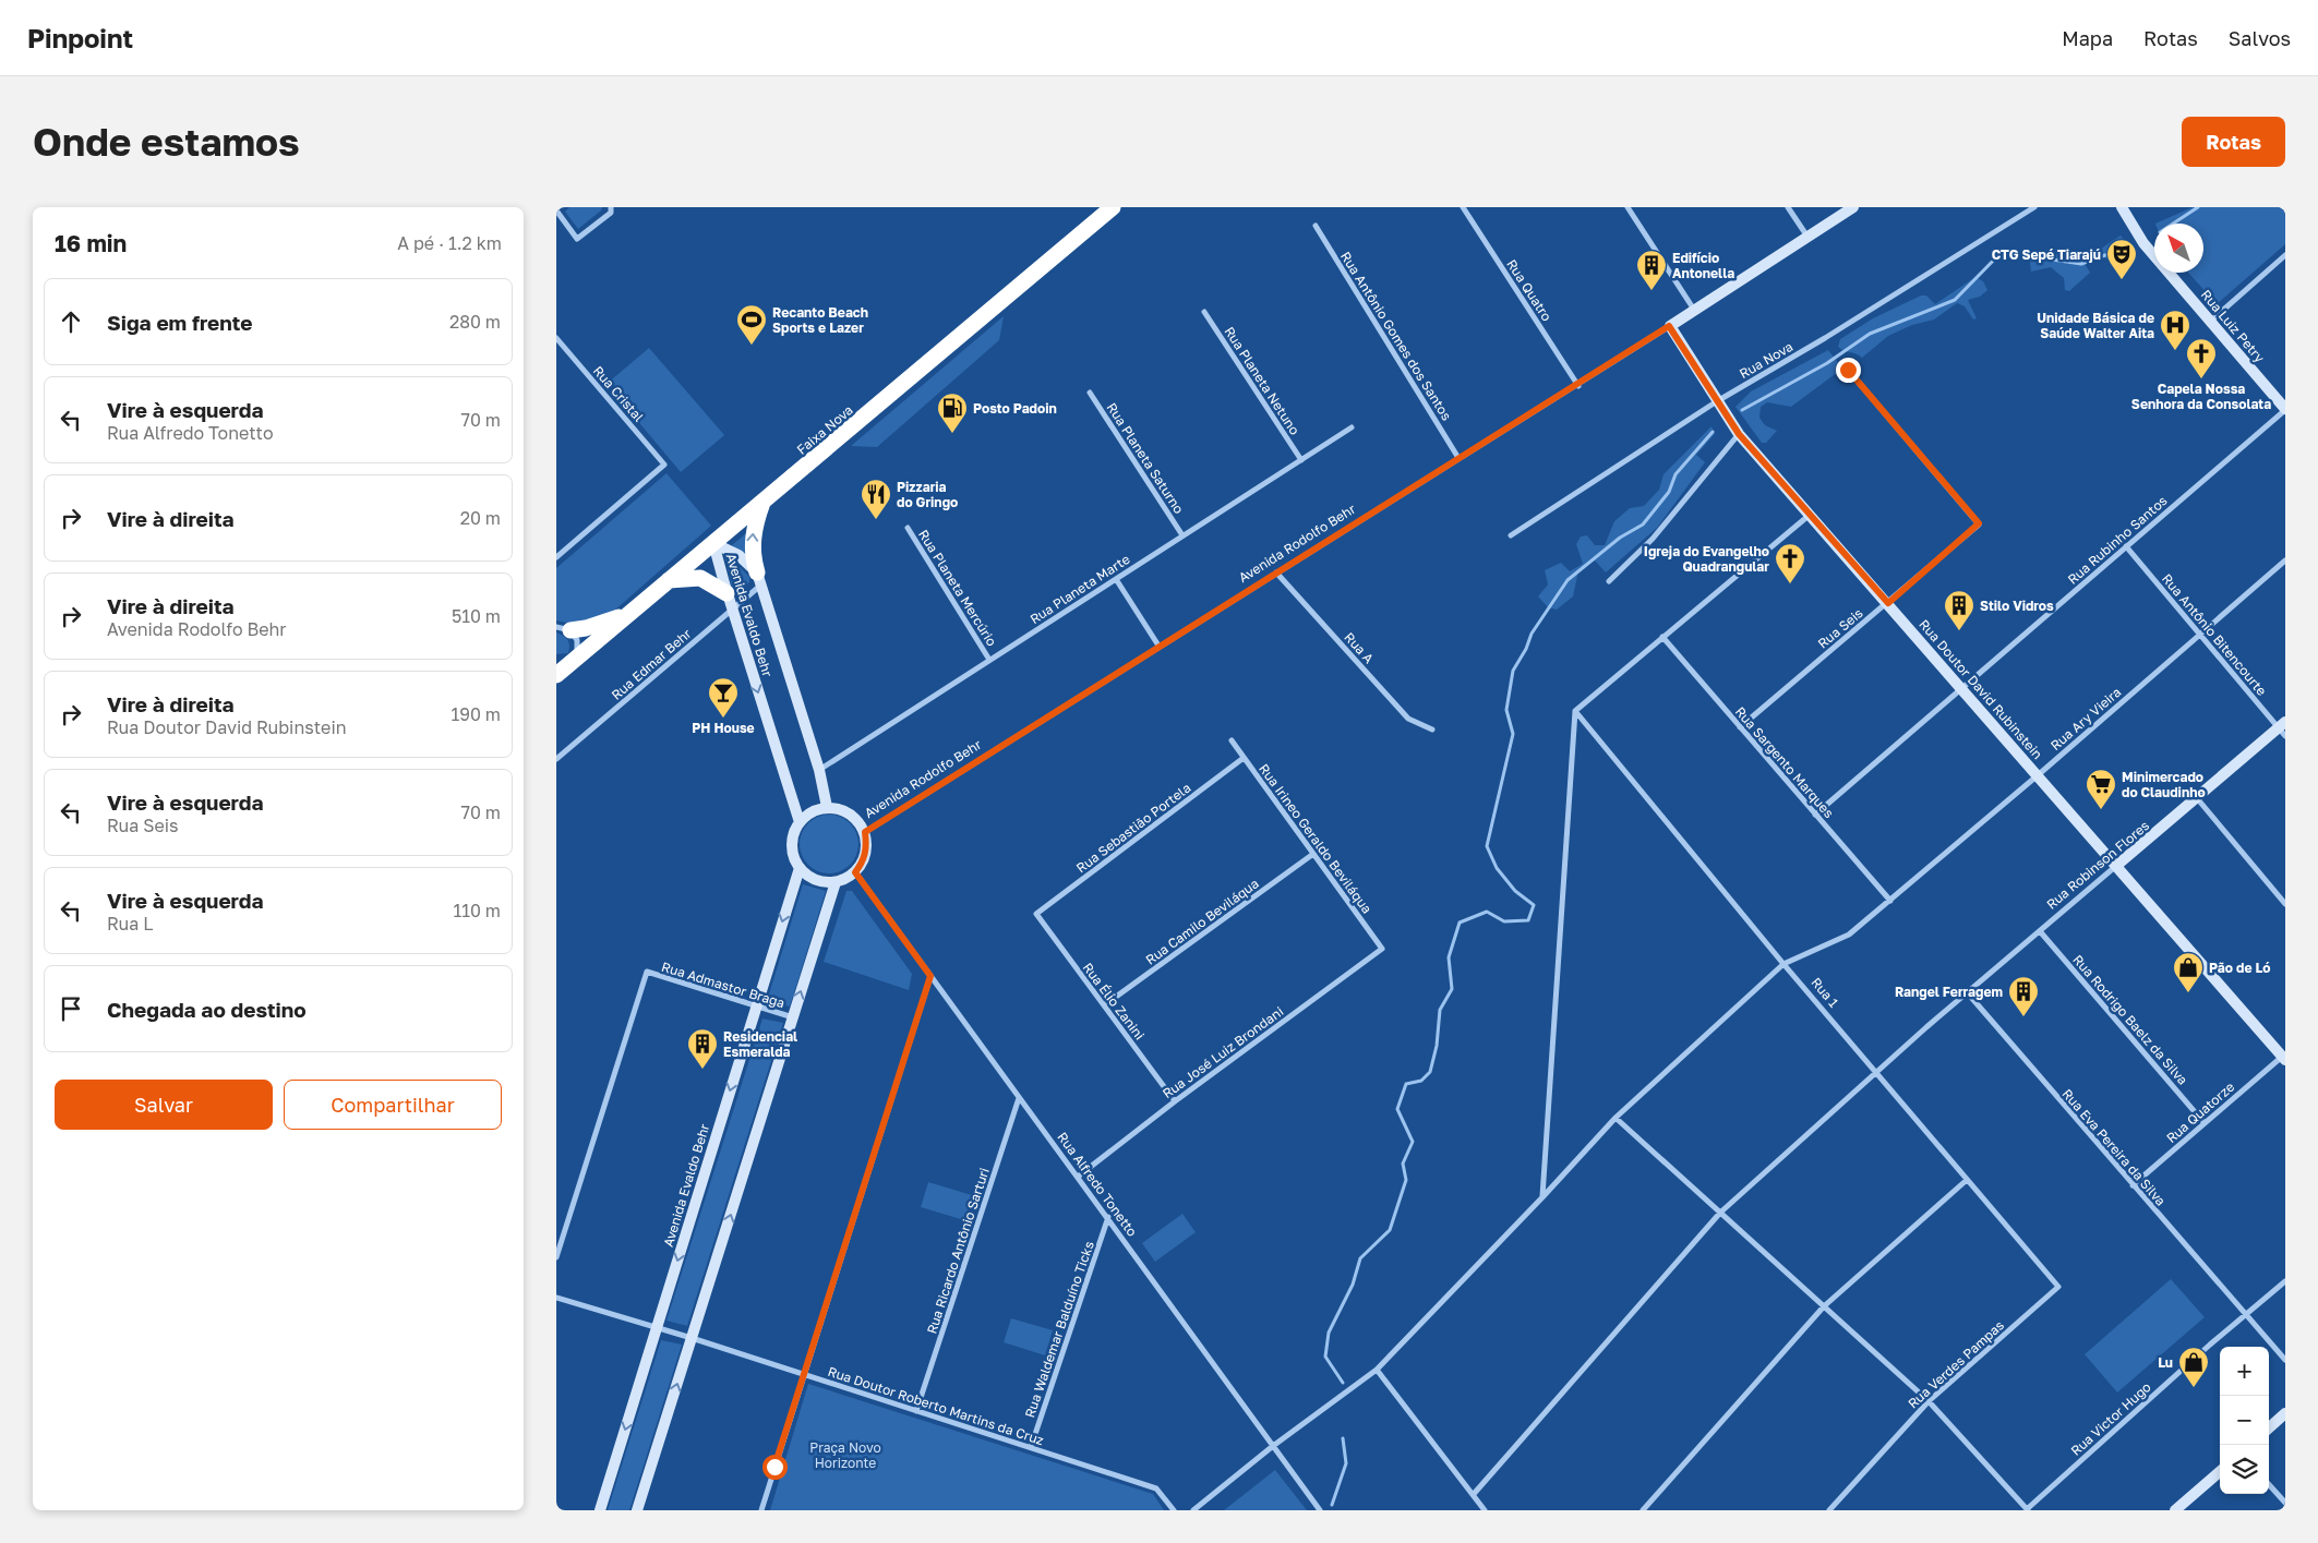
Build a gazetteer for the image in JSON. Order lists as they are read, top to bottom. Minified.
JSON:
{"streets":{"highway":["Faixa Nova"],"street":["Rua Quatro","Rua Luiz Petry","Rua Antônio Gomes dos Santos","Rua Nova","Rua Planeta Netuno","Rua Cristal","Rua Planeta Saturno","Rua Rubinho Santos","Avenida Rodolfo Behr","Rua Planeta Mercúrio","Rua Planeta Marte","Avenida Evaldo Behr","Rua Seis","Rua Antônio Bitencourte","Rua A","Rua Edmar Behr","Rua Doutor David Rubinstein","Rua Ary Vieira","Rua Sargento Marques","Rua Sebastião Portela","Rua Irineo Geraldo Beviláqua","Rua Robinson Flores","Rua Camilo Beviláqua","Rua Admastor Braga","Rua 1","Rua Élio Zanini","Rua Rodrigo Baelz da Silva","Rua José Luiz Brondani","Rua Quatorze","Rua Eva Pereira da Silva","Rua Alfredo Tonetto","Rua Ricardo Antônio Sarturi","Rua Waldemar Balduíno Ticks","Rua Verdes Pampas","Rua Doutor Roberto Martins da Cruz","Rua Victor Hugo"]},"crossings":[["Rua Quatro","Avenida Rodolfo Behr"],["Rua Luiz Petry","Rua Rubinho Santos"],["Rua Antônio Gomes dos Santos","Avenida Rodolfo Behr"],["Rua Nova","Rua Doutor David Rubinstein"],["Rua Planeta Netuno","Rua Planeta Marte"],["Faixa Nova","Avenida Evaldo Behr"],["Rua Planeta Saturno","Rua Planeta Marte"],["Rua Rubinho Santos","Rua Antônio Bitencourte"],["Rua Rubinho Santos","Rua Doutor David Rubinstein"],["Rua Rubinho Santos","Rua Sargento Marques"],["Avenida Rodolfo Behr","Avenida Evaldo Behr"],["Avenida Rodolfo Behr","Rua A"],["Avenida Rodolfo Behr","Rua Doutor David Rubinstein"],["Avenida Rodolfo Behr","Rua Alfredo Tonetto"],["Rua Planeta Mercúrio","Rua Planeta Marte"],["Rua Planeta Marte","Avenida Evaldo Behr"],["Avenida Evaldo Behr","Rua Edmar Behr"],["Avenida Evaldo Behr","Rua Admastor Braga"],["Avenida Evaldo Behr","Rua Alfredo Tonetto"],["Avenida Evaldo Behr","Rua Doutor Roberto Martins da Cruz"],["Rua Seis","Rua Doutor David Rubinstein"],["Rua Seis","Rua Sargento Marques"],["Rua Antônio Bitencourte","Rua Ary Vieira"],["Rua Antônio Bitencourte","Rua Robinson Flores"],["Rua Doutor David Rubinstein","Rua Ary Vieira"],["Rua Doutor David Rubinstein","Rua Robinson Flores"],["Rua Doutor David Rubinstein","Rua Quatorze"],["Rua Ary Vieira","Rua Sargento Marques"],["Rua Ary Vieira","Rua 1"],["Rua Ary Vieira","Rua Alfredo Tonetto"],["Rua Sebastião Portela","Rua Irineo Geraldo Beviláqua"],["Rua Sebastião Portela","Rua Élio Zanini"],["Rua Irineo Geraldo Beviláqua","Rua Camilo Beviláqua"],["Rua Irineo Geraldo Beviláqua","Rua José Luiz Brondani"],["Rua Robinson Flores","Rua 1"],["Rua Robinson Flores","Rua Rodrigo Baelz da Silva"],["Rua Robinson Flores","Rua Eva Pereira da Silva"],["Rua Camilo Beviláqua","Rua Élio Zanini"],["Rua 1","Rua Verdes Pampas"],["Rua Élio Zanini","Rua José Luiz Brondani"],["Rua Rodrigo Baelz da Silva","Rua Quatorze"],["Rua José Luiz Brondani","Rua Alfredo Tonetto"],["Rua Quatorze","Rua Eva Pereira da Silva"],["Rua Eva Pereira da Silva","Rua Victor Hugo"],["Rua Alfredo Tonetto","Rua Ricardo Antônio Sarturi"],["Rua Alfredo Tonetto","Rua Waldemar Balduíno Ticks"],["Rua Ricardo Antônio Sarturi","Rua Doutor Roberto Martins da Cruz"],["Rua Waldemar Balduíno Ticks","Rua Doutor Roberto Martins da Cruz"]],"parks":["Praça Novo Horizonte"],"places":{"theatre":["CTG Sepé Tiarajú"],"building":["Edifício Antonella","Stilo Vidros","Rangel Ferragem","Residencial Esmeralda"],"sports":["Recanto Beach Sports e Lazer"],"hospital":["Unidade Básica de Saúde Walter Aita"],"church":["Capela Nossa Senhora da Consolata","Igreja do Evangelho Quadrangular"],"fuel station":["Posto Padoin"],"restaurant":["Pizzaria do Gringo"],"bar":["PH House"],"supermarket":["Minimercado do Claudinho"],"shop":["Pão de Ló","Lu"]},"north":"top left","page":{"header":"Pinpoint","nav":["Mapa","Rotas","Salvos"],"buttons":["Rotas",["Salvar","Compartilhar"]],"title":"Onde estamos","heading":["16 min","A pé · 1.2 km"],"list":[["Siga em frente","280 m"],["Vire à esquerda","Rua Alfredo Tonetto","70 m"],["Vire à direita","20 m"],["Vire à direita","Avenida Rodolfo Behr","510 m"],["Vire à direita","Rua Doutor David Rubinstein","190 m"],["Vire à esquerda","Rua Seis","70 m"],["Vire à esquerda","Rua L","110 m"],"Chegada ao destino"],"map_buttons":["+","−"]}}
